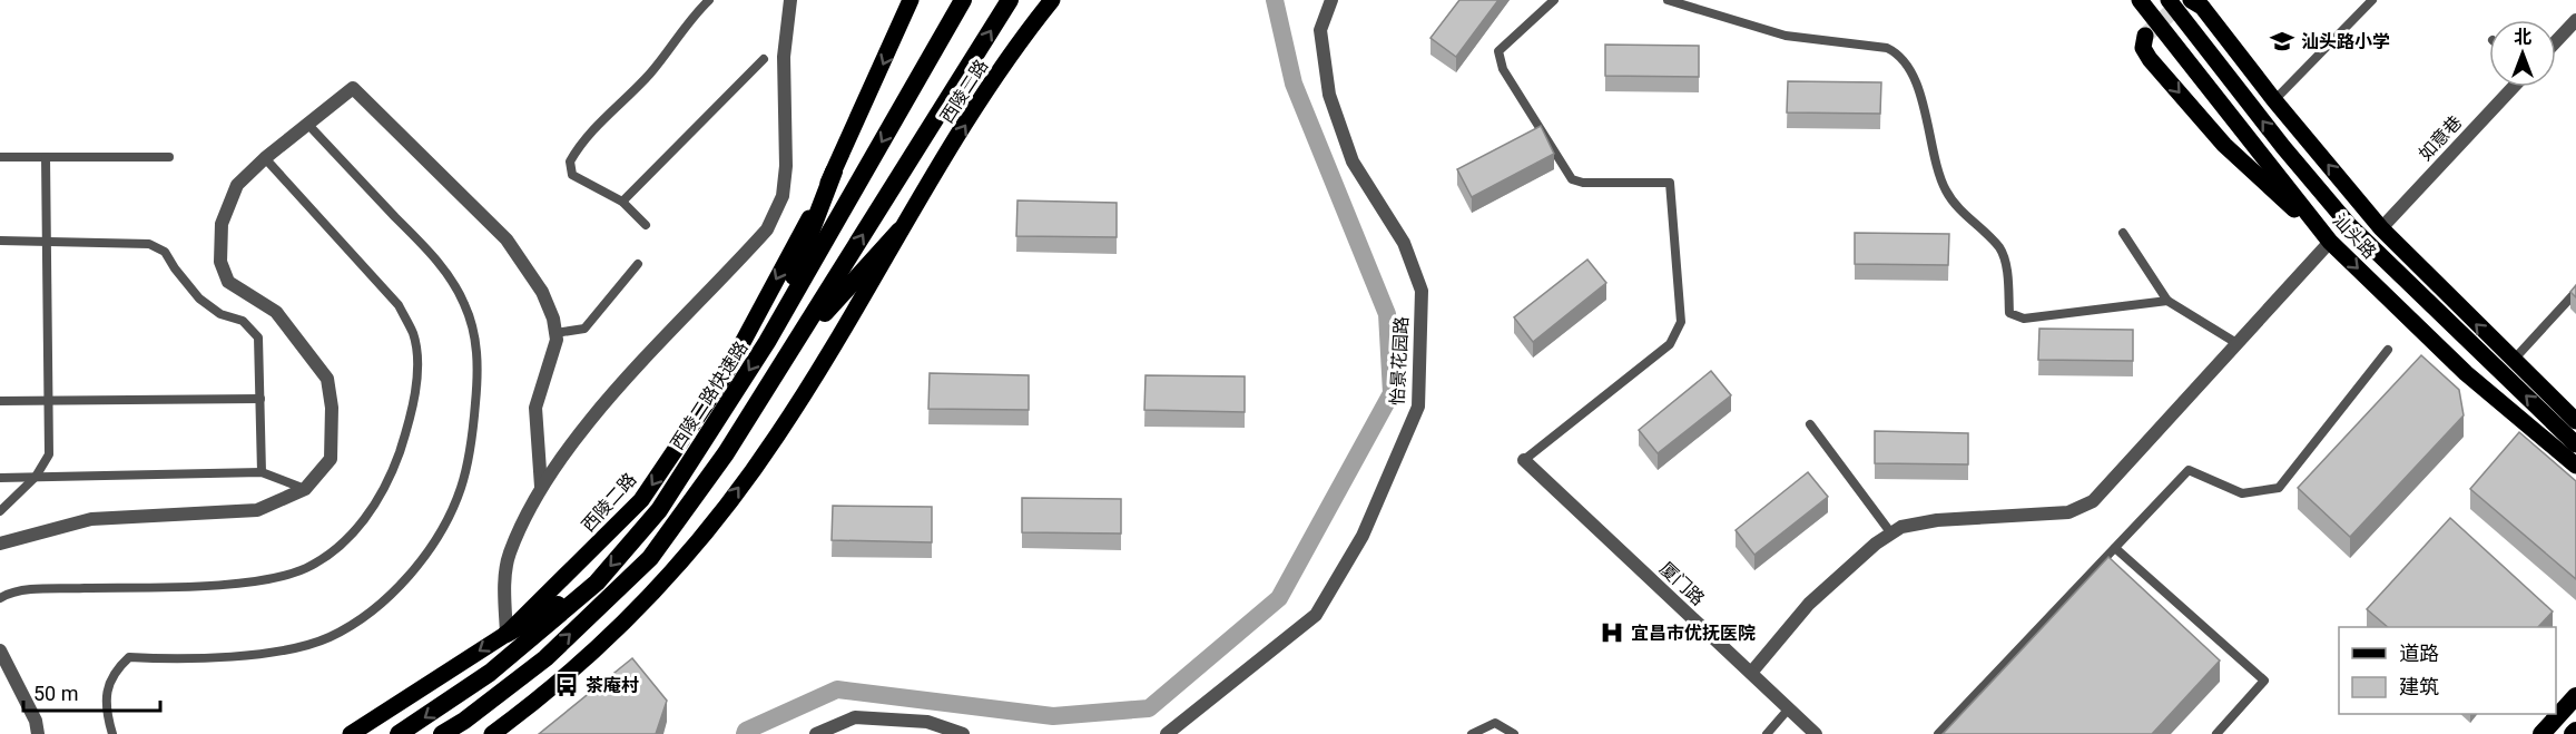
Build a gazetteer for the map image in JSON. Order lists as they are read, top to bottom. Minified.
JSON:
{"streets":{"highway":["西陵二路快速路"],"main road":["西陵二路","汕头路"],"street":["如意巷","怡景花园路","厦门路"]},"places":{"school or university":["汕头路小学"],"hospital":["宜昌市优抚医院"],"bus stop":["茶庵村"]},"legend":["道路","建筑"],"scale_bar":"50 m","north":"top"}
